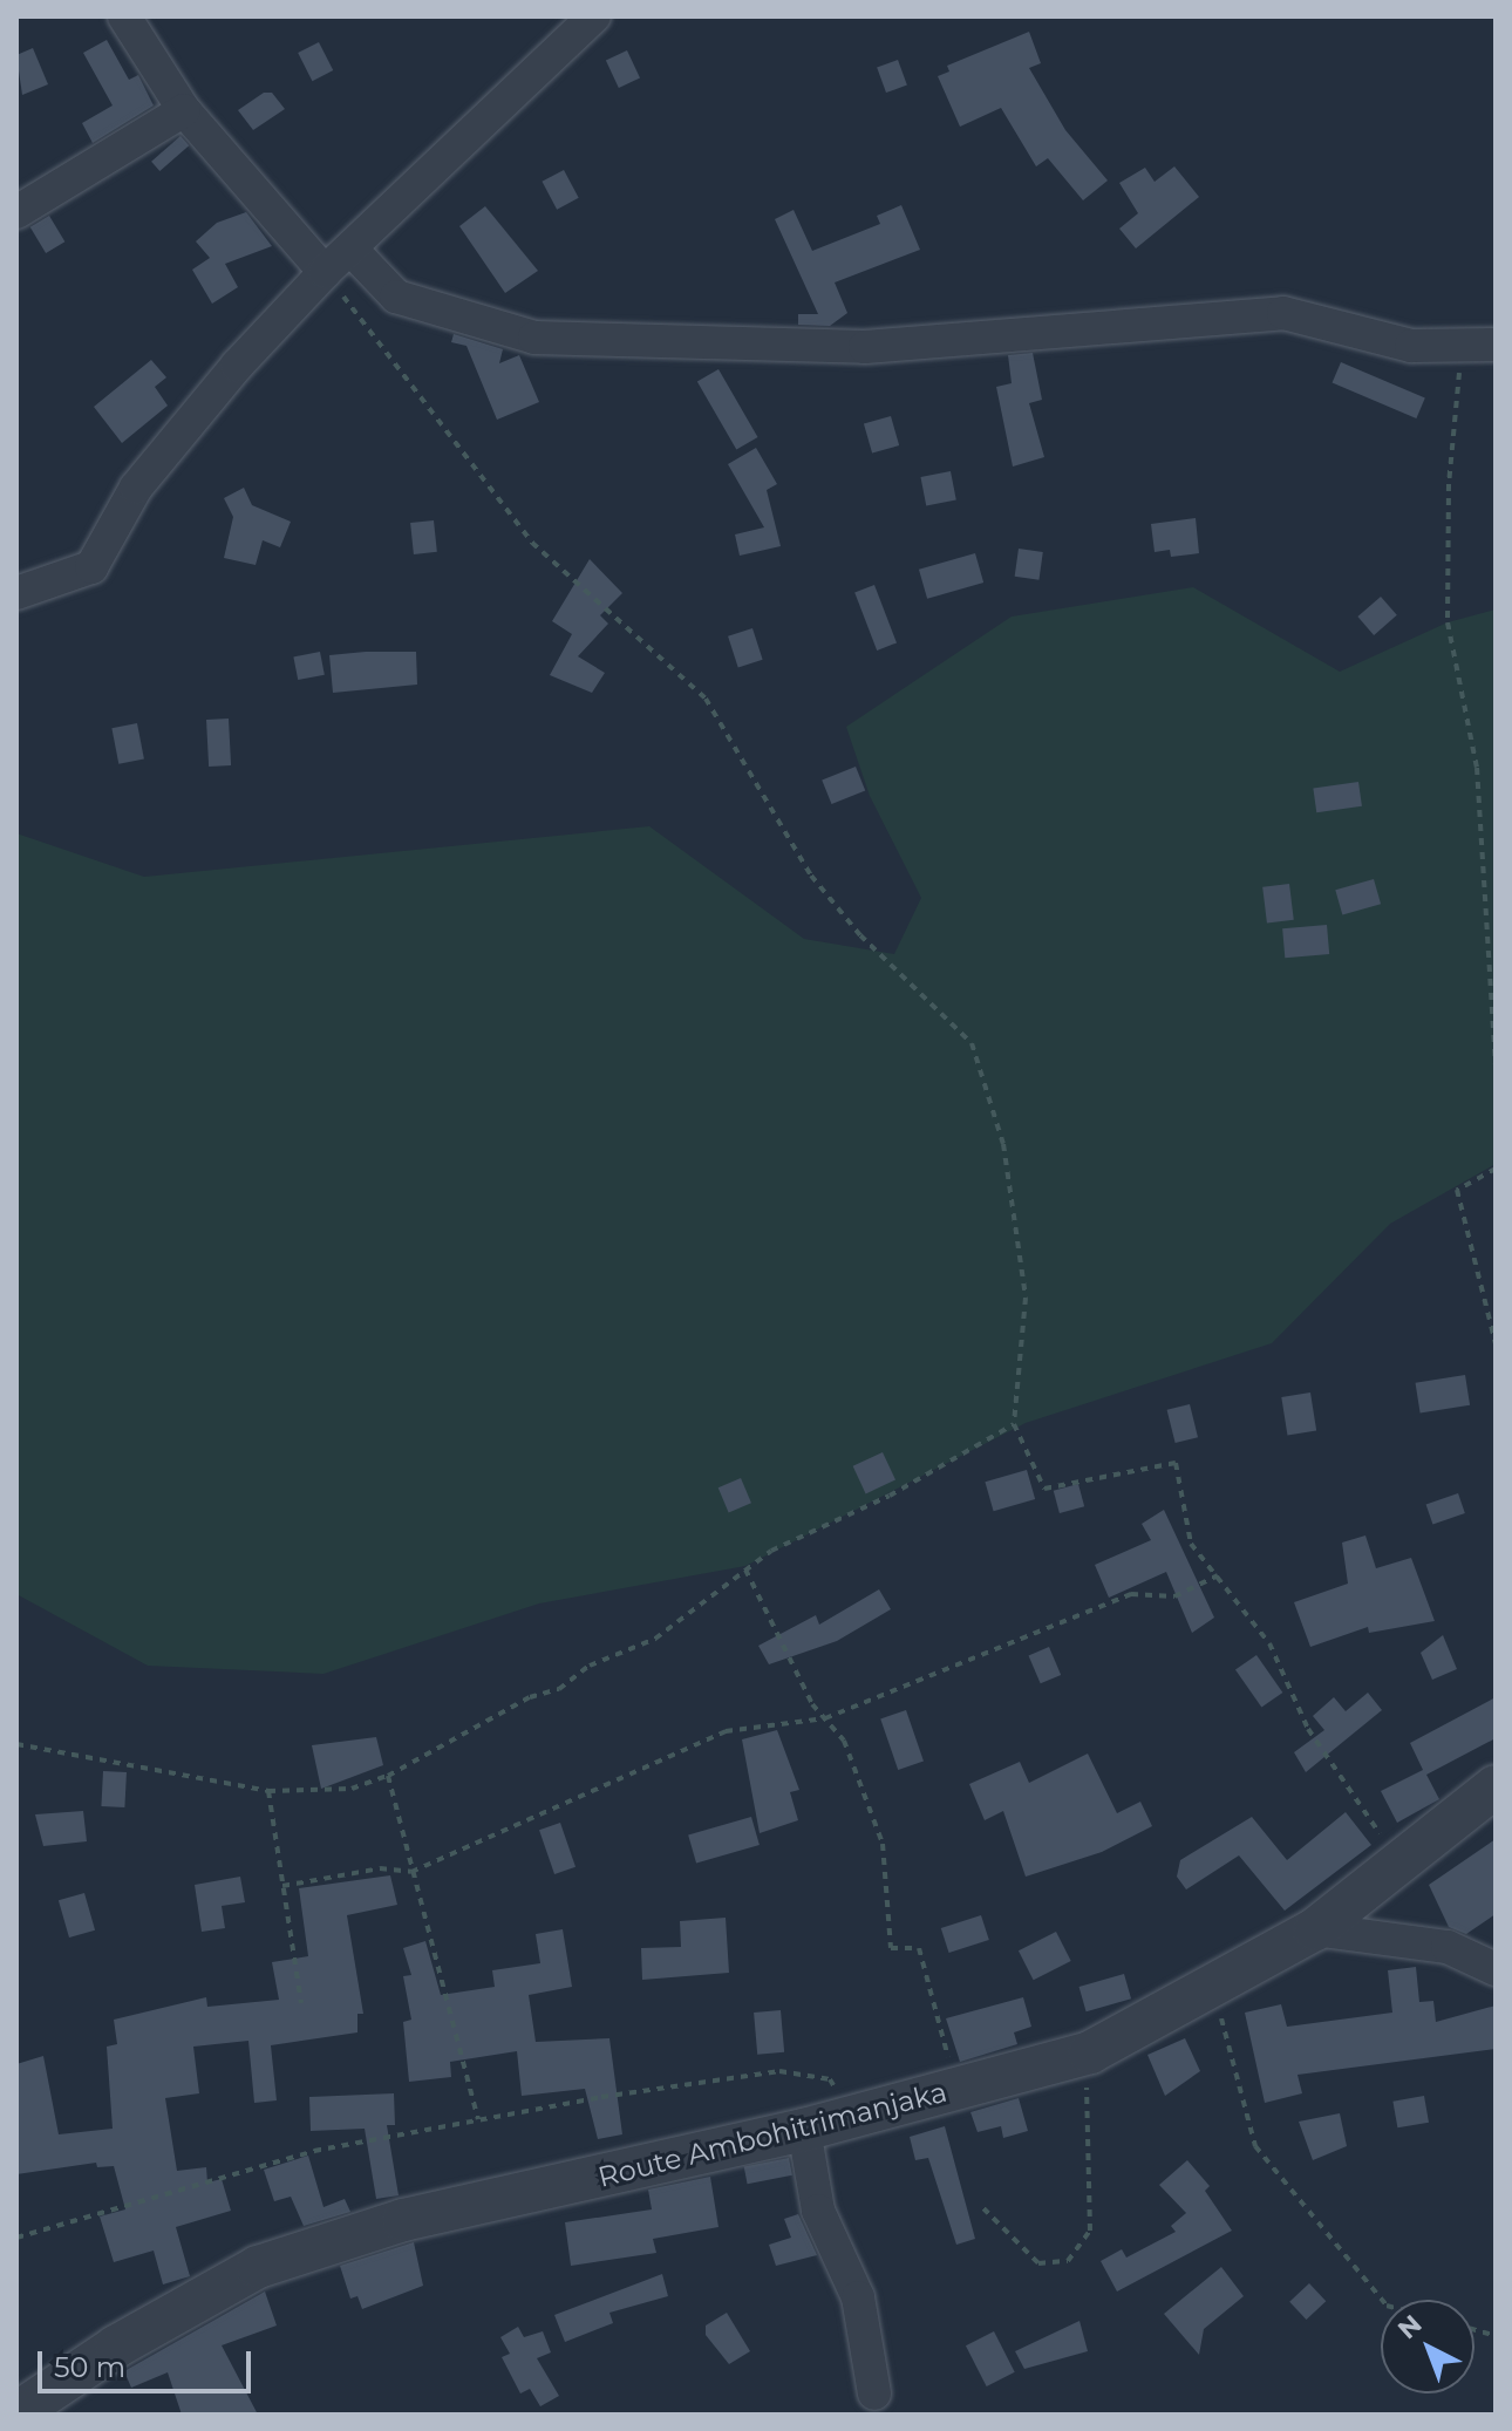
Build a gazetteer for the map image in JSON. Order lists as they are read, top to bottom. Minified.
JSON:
{"streets":{"street":["Route Ambohitrimanjaka"]},"scale_bar":"50 m","north":"top left"}
